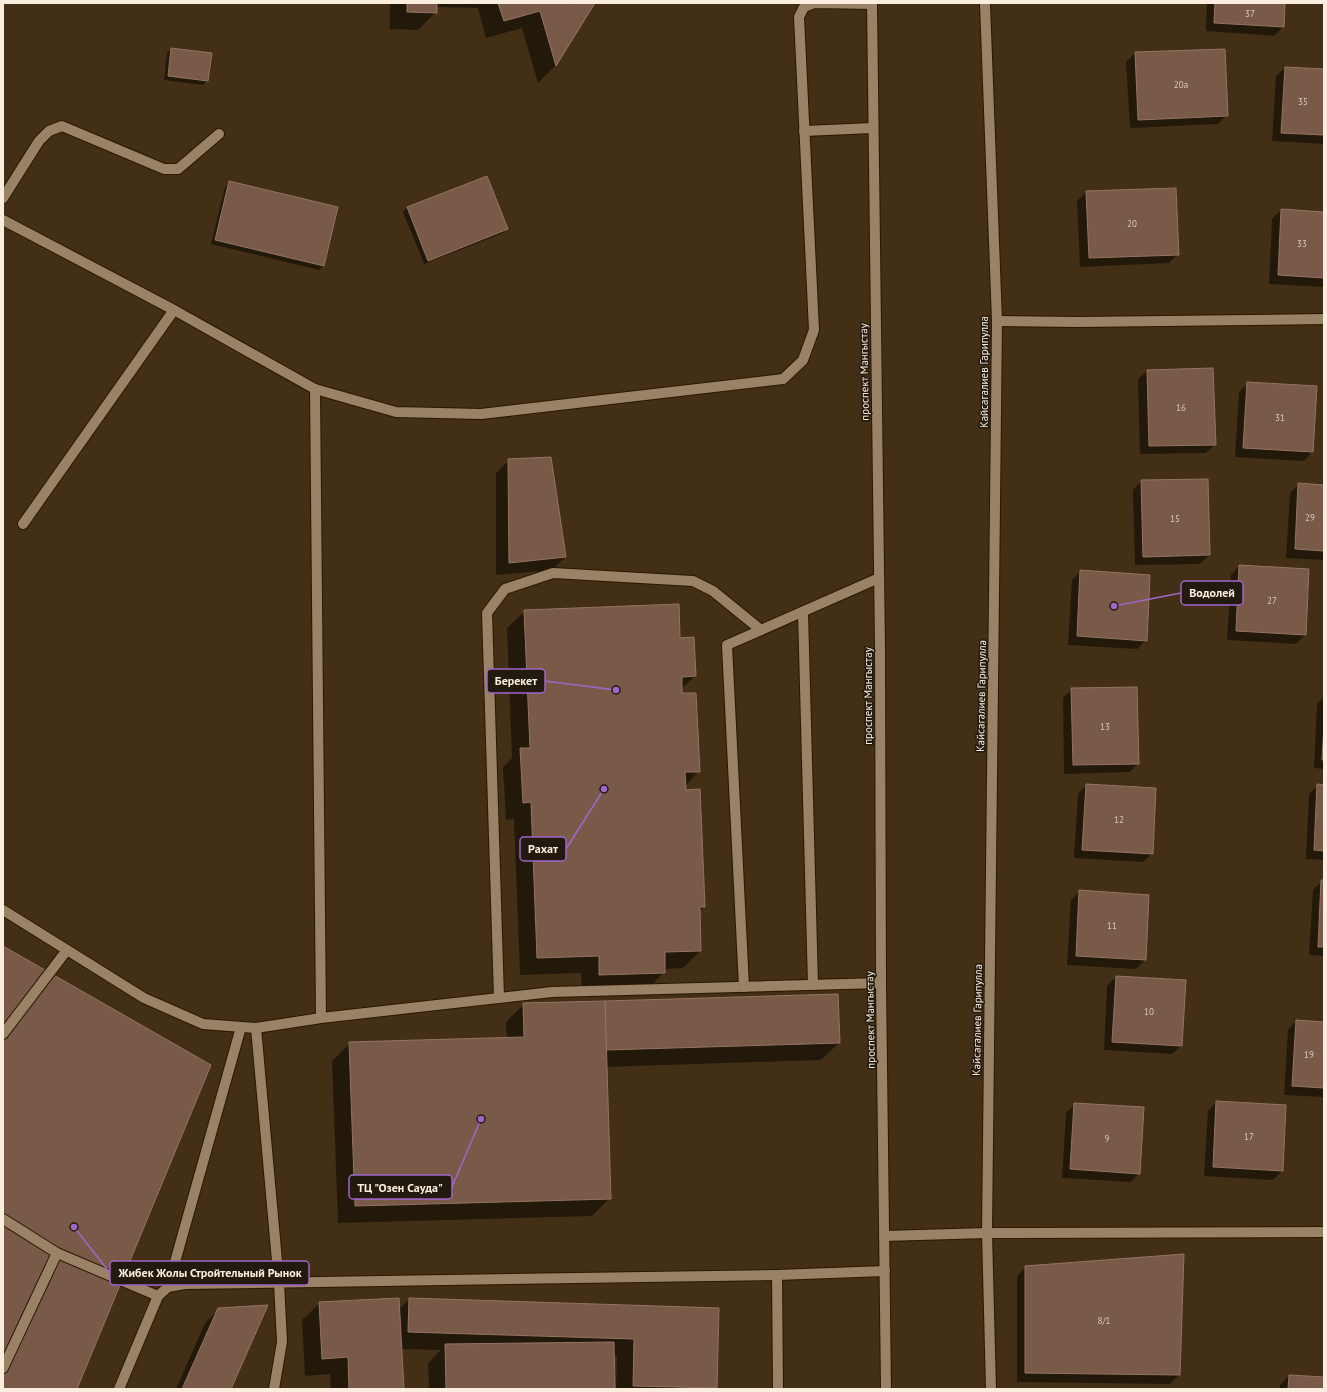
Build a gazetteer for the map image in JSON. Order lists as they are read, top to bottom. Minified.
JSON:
{"streets":{"street":["проспект Мангыстау","Кайсагалиев Гарипулла"]},"places":["Водолей","Берекет","Рахат","ТЦ \"Озен Сауда\"","Жибек Жолы Стройтельный Рынок"],"house_numbers":["37","20а","35","20","33","16","31","29","15","27","13","12","11","10","19","17","9","8/1"]}
